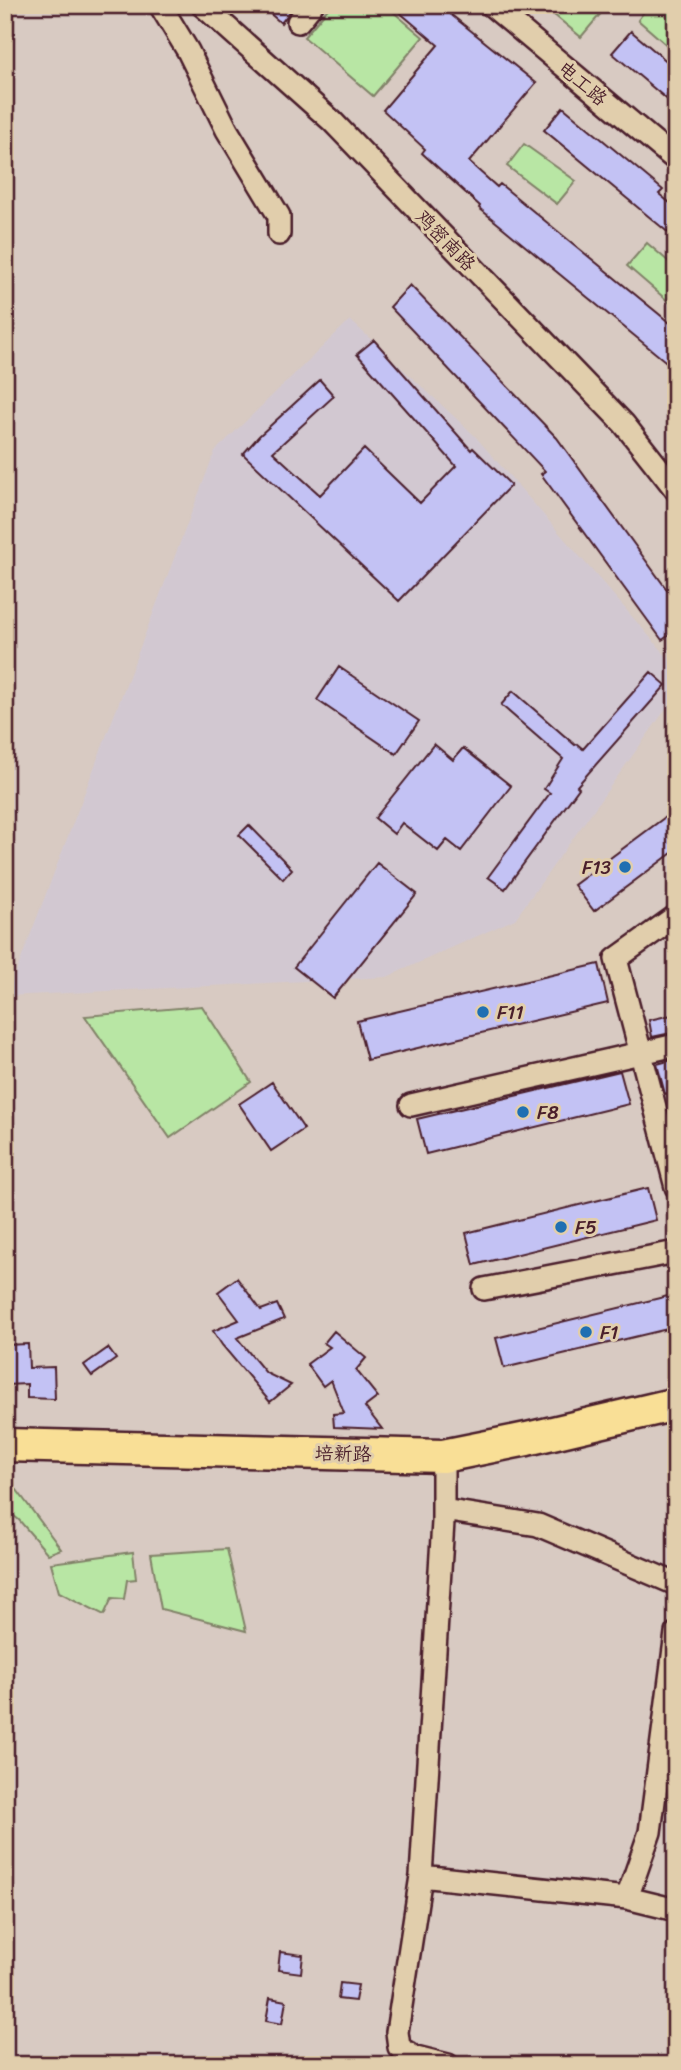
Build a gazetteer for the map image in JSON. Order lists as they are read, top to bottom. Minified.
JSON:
{"streets":{"highway":["培新路"],"street":["电工路","鸡密南路"]},"places":["F13","F11","F8","F5","F1"]}
